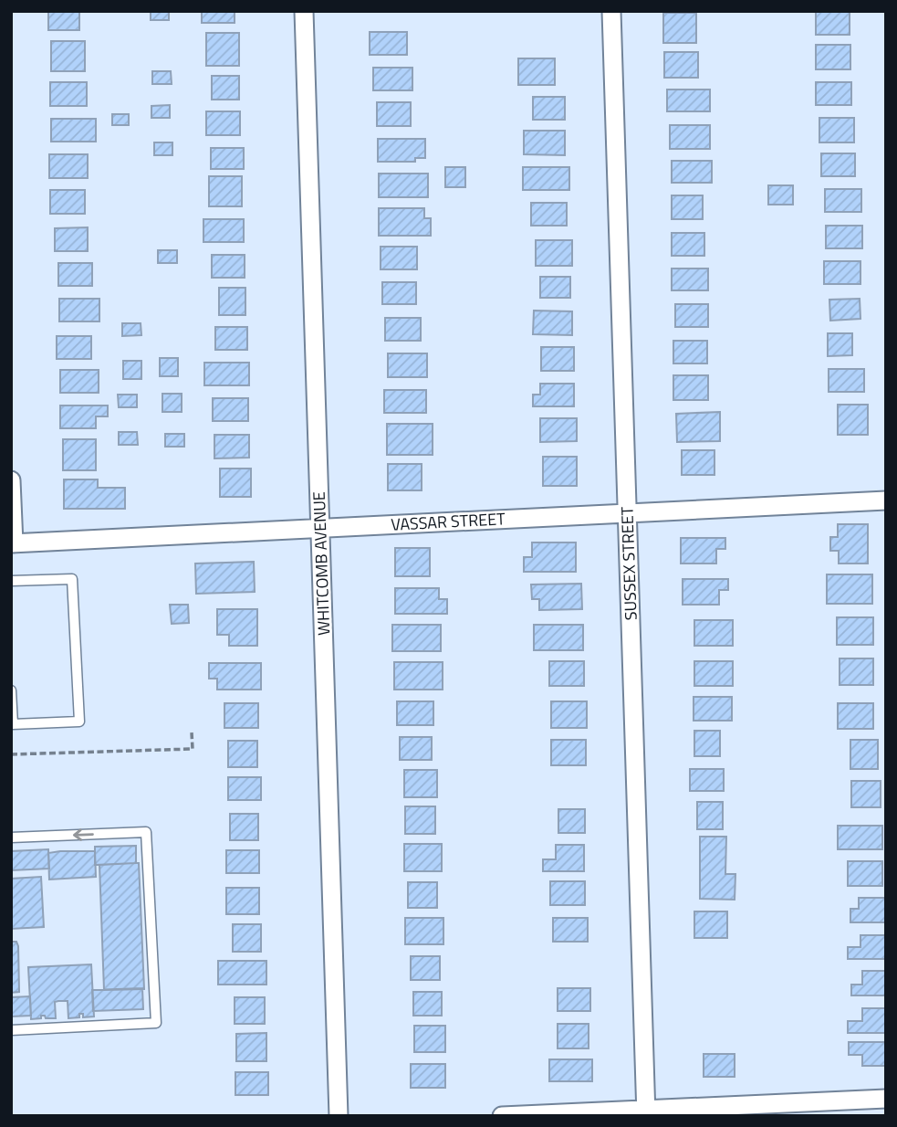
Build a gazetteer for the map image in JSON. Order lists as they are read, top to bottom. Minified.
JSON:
{"streets":{"street":["VASSAR STREET","WHITCOMB AVENUE","SUSSEX STREET"]},"crossings":[["VASSAR STREET","WHITCOMB AVENUE"],["VASSAR STREET","SUSSEX STREET"]]}
